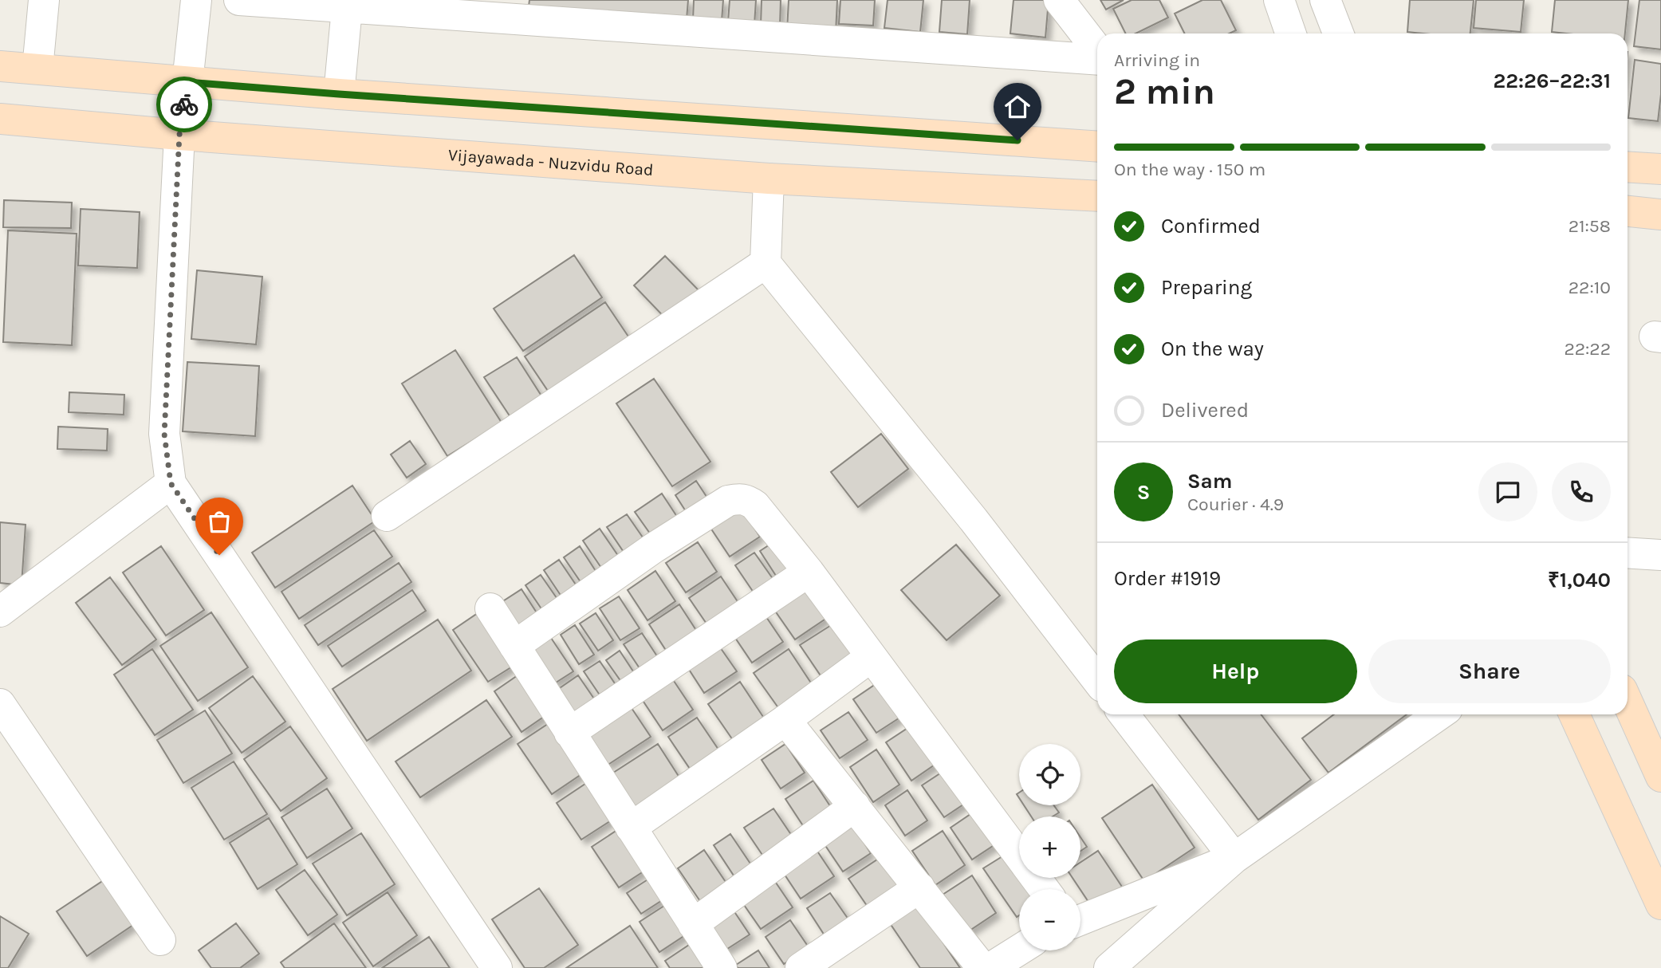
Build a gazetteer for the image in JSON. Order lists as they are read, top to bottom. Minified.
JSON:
{"streets":{"main road":["Vijayawada - Nuzvidu Road"]},"page":{"heading":["2 min","Arriving in","22:26–22:31"],"panel":["Sam","Courier · 4.9","Order #1919","₹1,040"],"bar":"On the way · 150 m","list":[["Confirmed","21:58"],["Preparing","22:10"],["On the way","22:22"],"Delivered"],"round":"S","buttons":["Help","Share"],"map_buttons":["+","−"]}}
